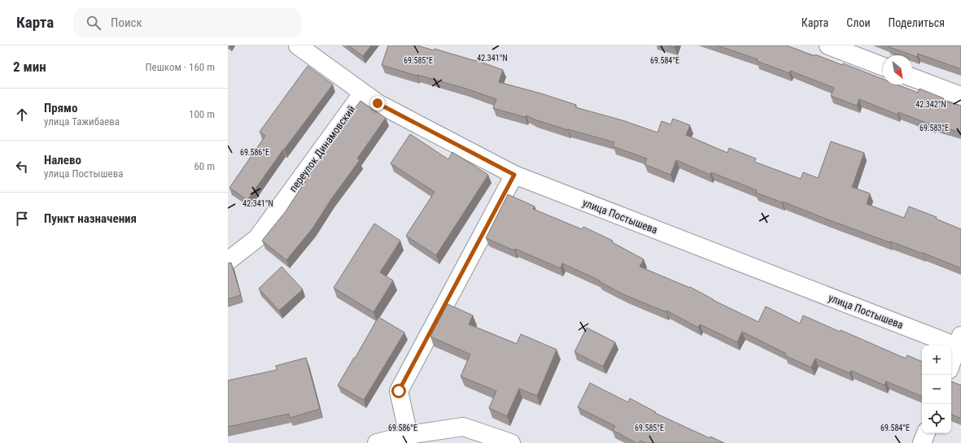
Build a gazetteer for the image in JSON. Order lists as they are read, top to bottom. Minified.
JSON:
{"streets":{"street":["переулок Динамовский","улица Постышева"]},"crossings":[["переулок Динамовский","улица Постышева"]],"north":"bottom right","page":{"header":"Карта","search":"Поиск","nav":["Карта","Слои","Поделиться"],"heading":["2 мин","Пешком · 160 m"],"list":[["Прямо","улица Тажибаева","100 m"],["Налево","улица Постышева","60 m"],"Пункт назначения"],"map_buttons":["+","−"]},"coordinates":["42.341°N","69.585°E","69.584°E","42.342°N","69.583°E","69.586°E"]}
